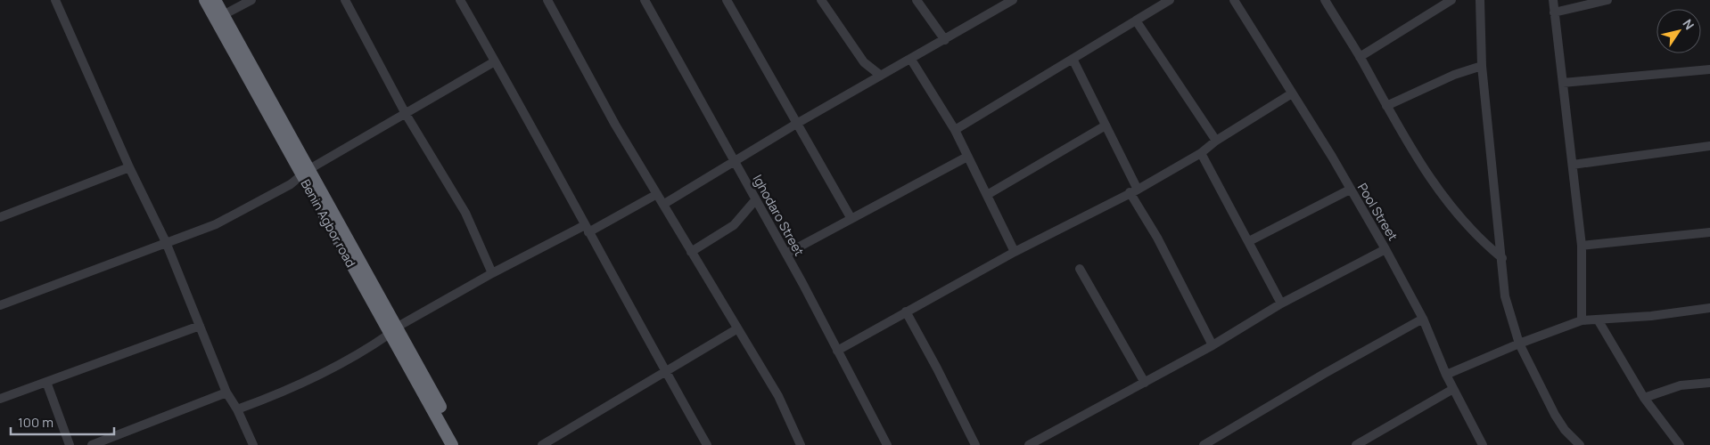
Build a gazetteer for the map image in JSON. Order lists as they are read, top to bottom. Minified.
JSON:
{"streets":{"highway":["Benin Agbor road"],"street":["Pool Street","Ighodaro Street"]},"scale_bar":"100 m","north":"top right"}
